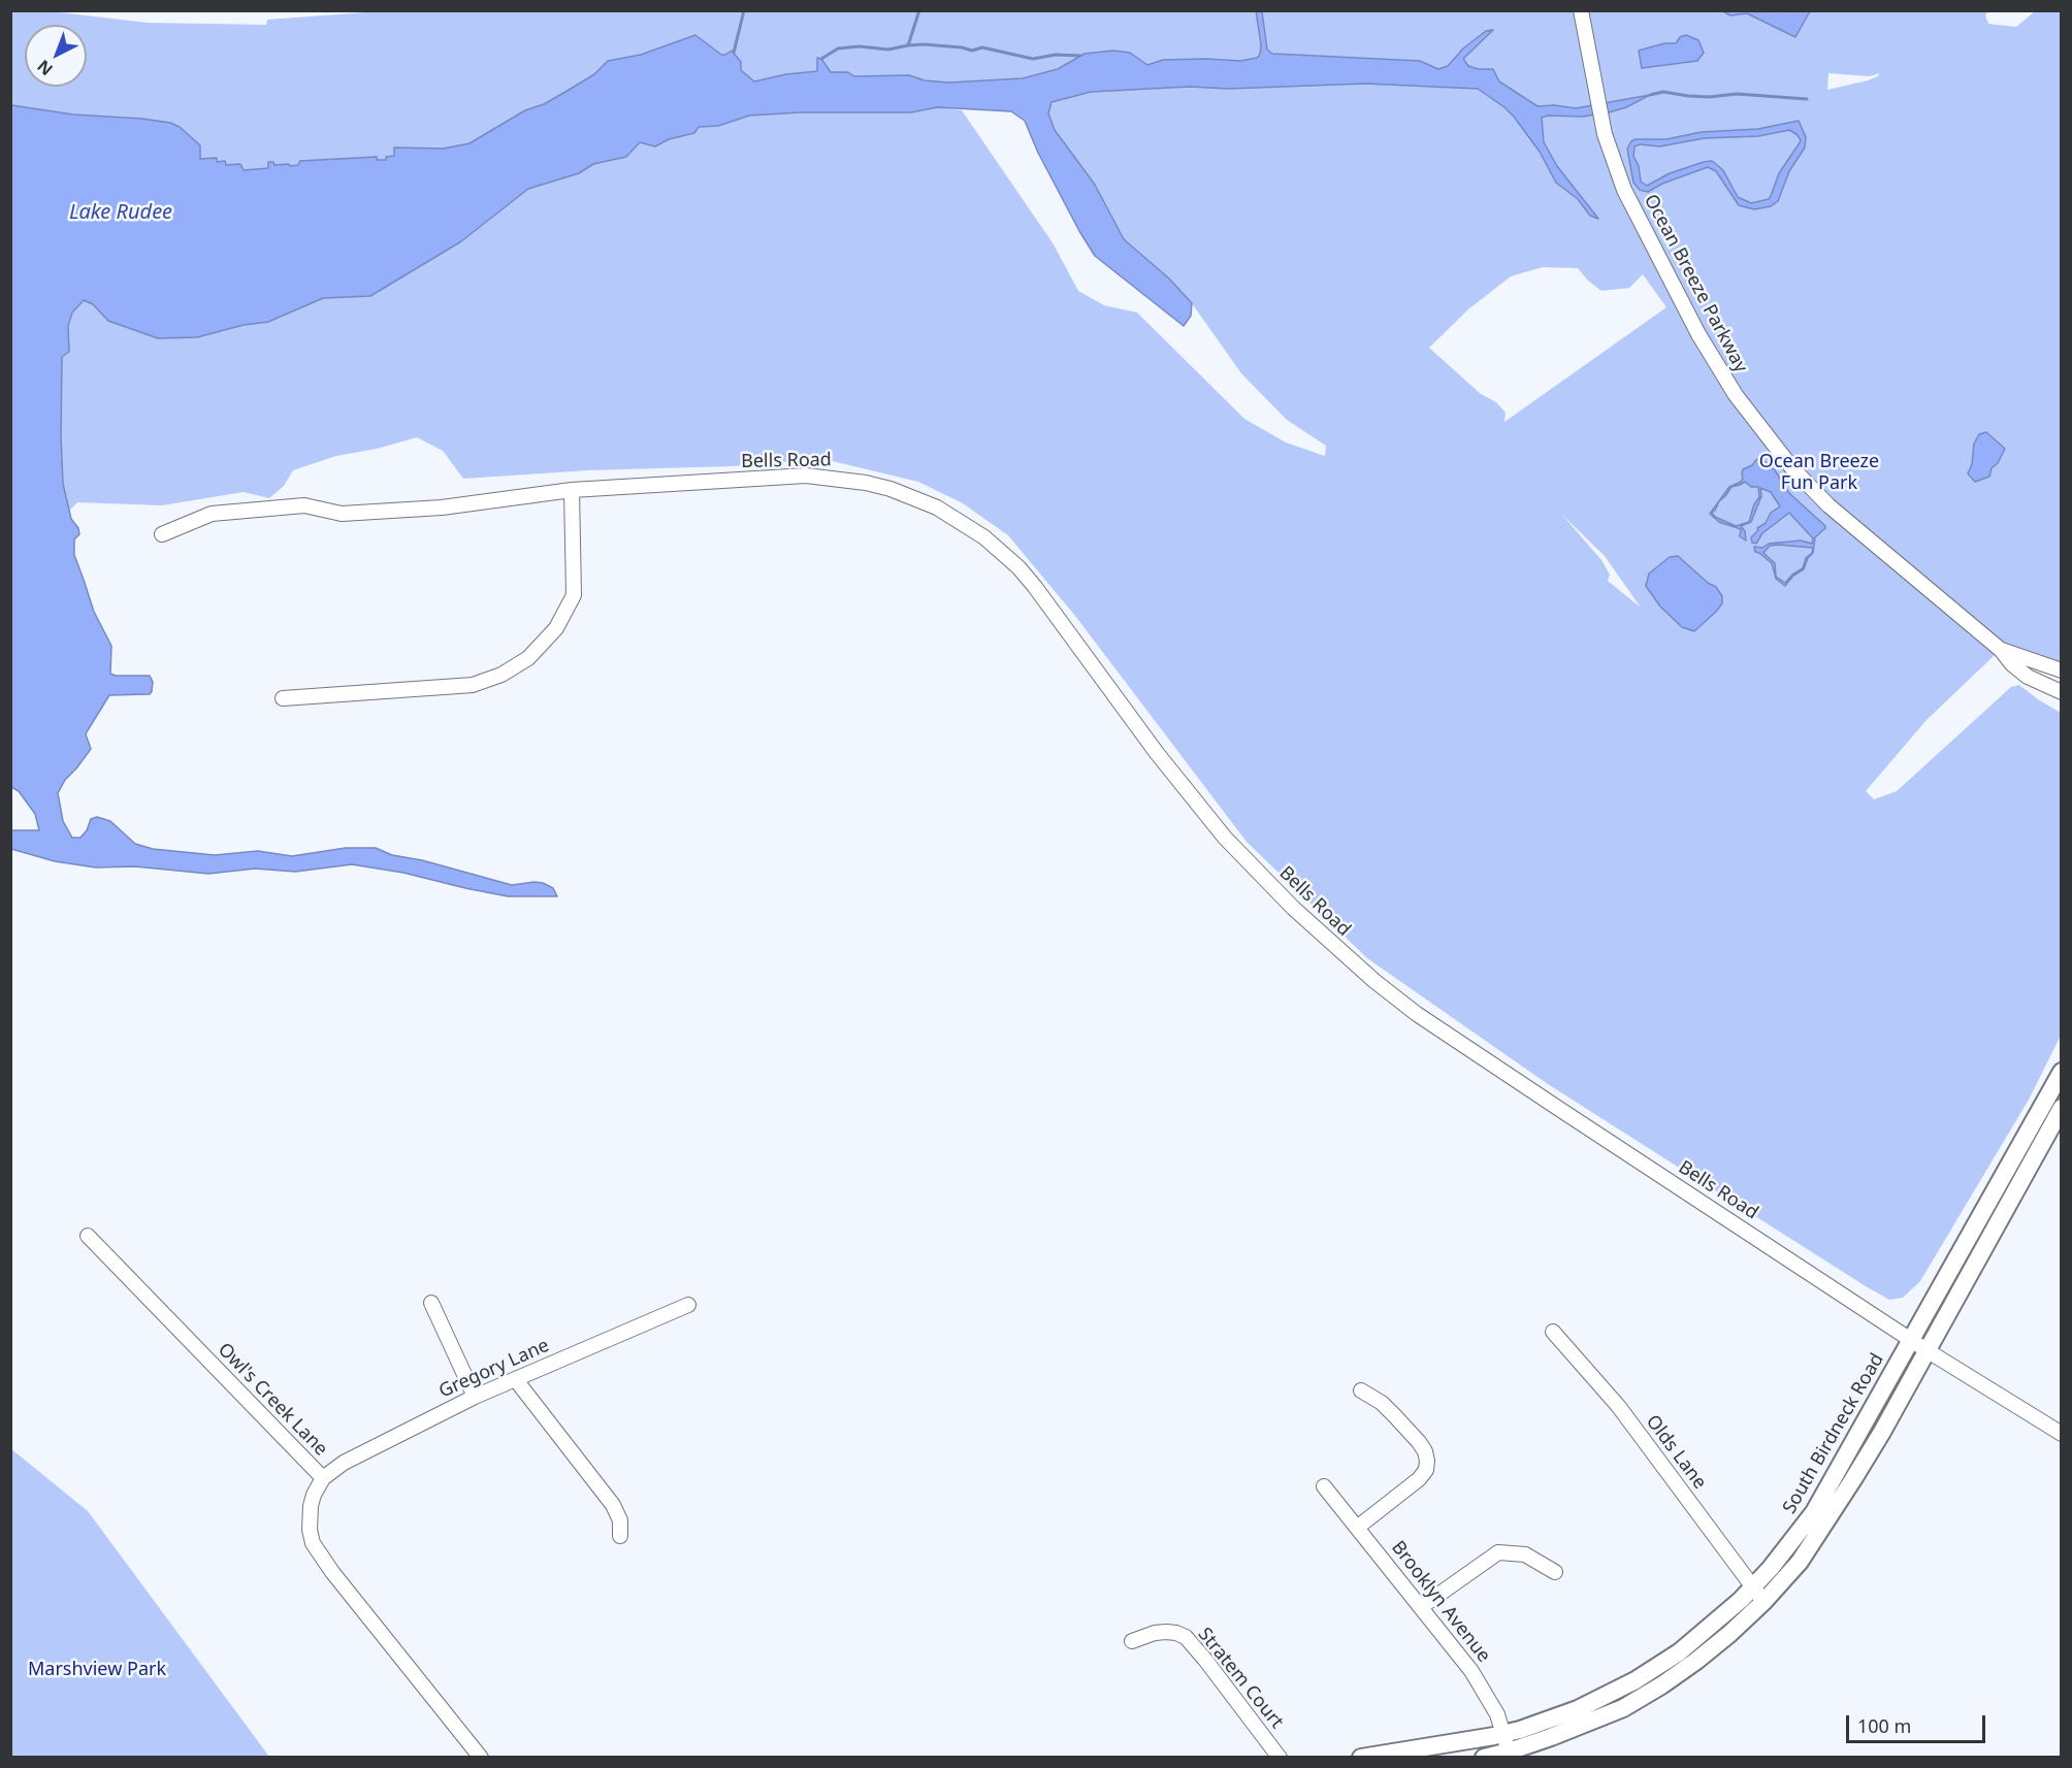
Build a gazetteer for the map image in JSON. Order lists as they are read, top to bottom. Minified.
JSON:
{"streets":{"main road":["South Birdneck Road"],"street":["Ocean Breeze Parkway","Bells Road","Gregory Lane","Owl's Creek Lane","Olds Lane","Brooklyn Avenue","Stratem Court"]},"crossings":[["Bells Road","South Birdneck Road"],["Gregory Lane","Owl's Creek Lane"],["South Birdneck Road","Olds Lane"],["South Birdneck Road","Brooklyn Avenue"]],"water":["Lake Rudee"],"parks":["Ocean Breeze Fun Park","Marshview Park"],"scale_bar":"100 m","north":"bottom left"}
